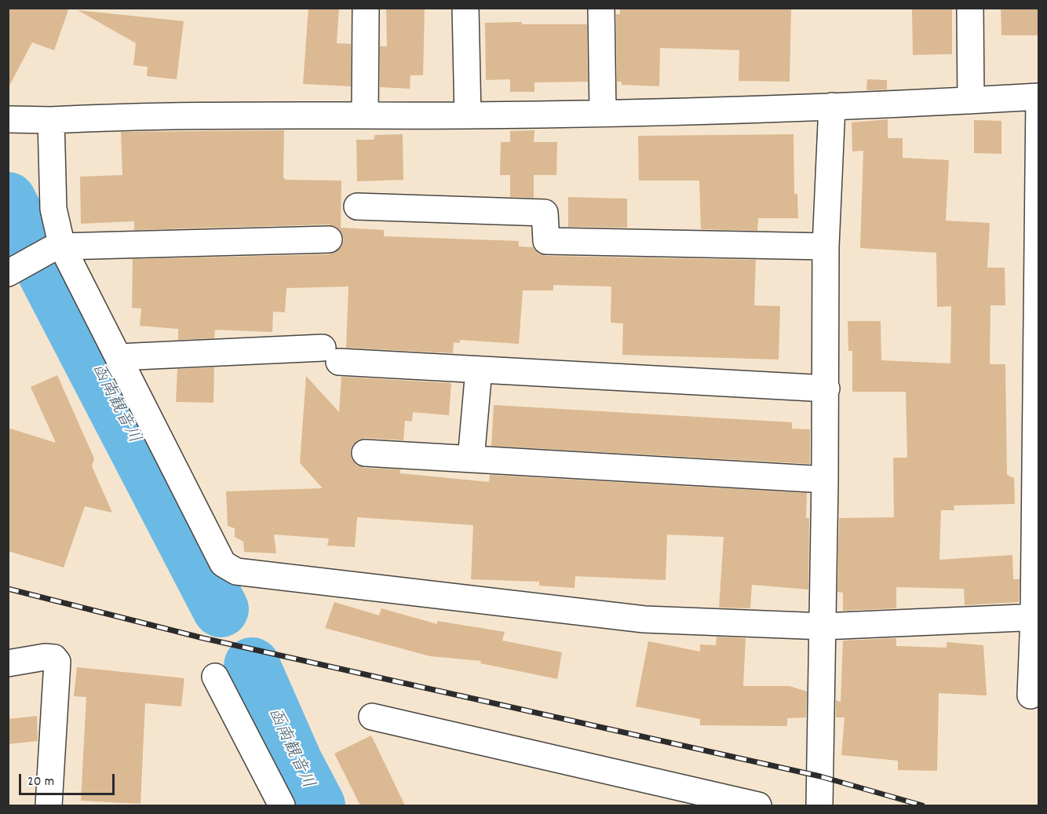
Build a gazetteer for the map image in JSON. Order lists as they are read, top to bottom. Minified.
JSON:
{"water":["函南観音川"],"scale_bar":"20 m"}
